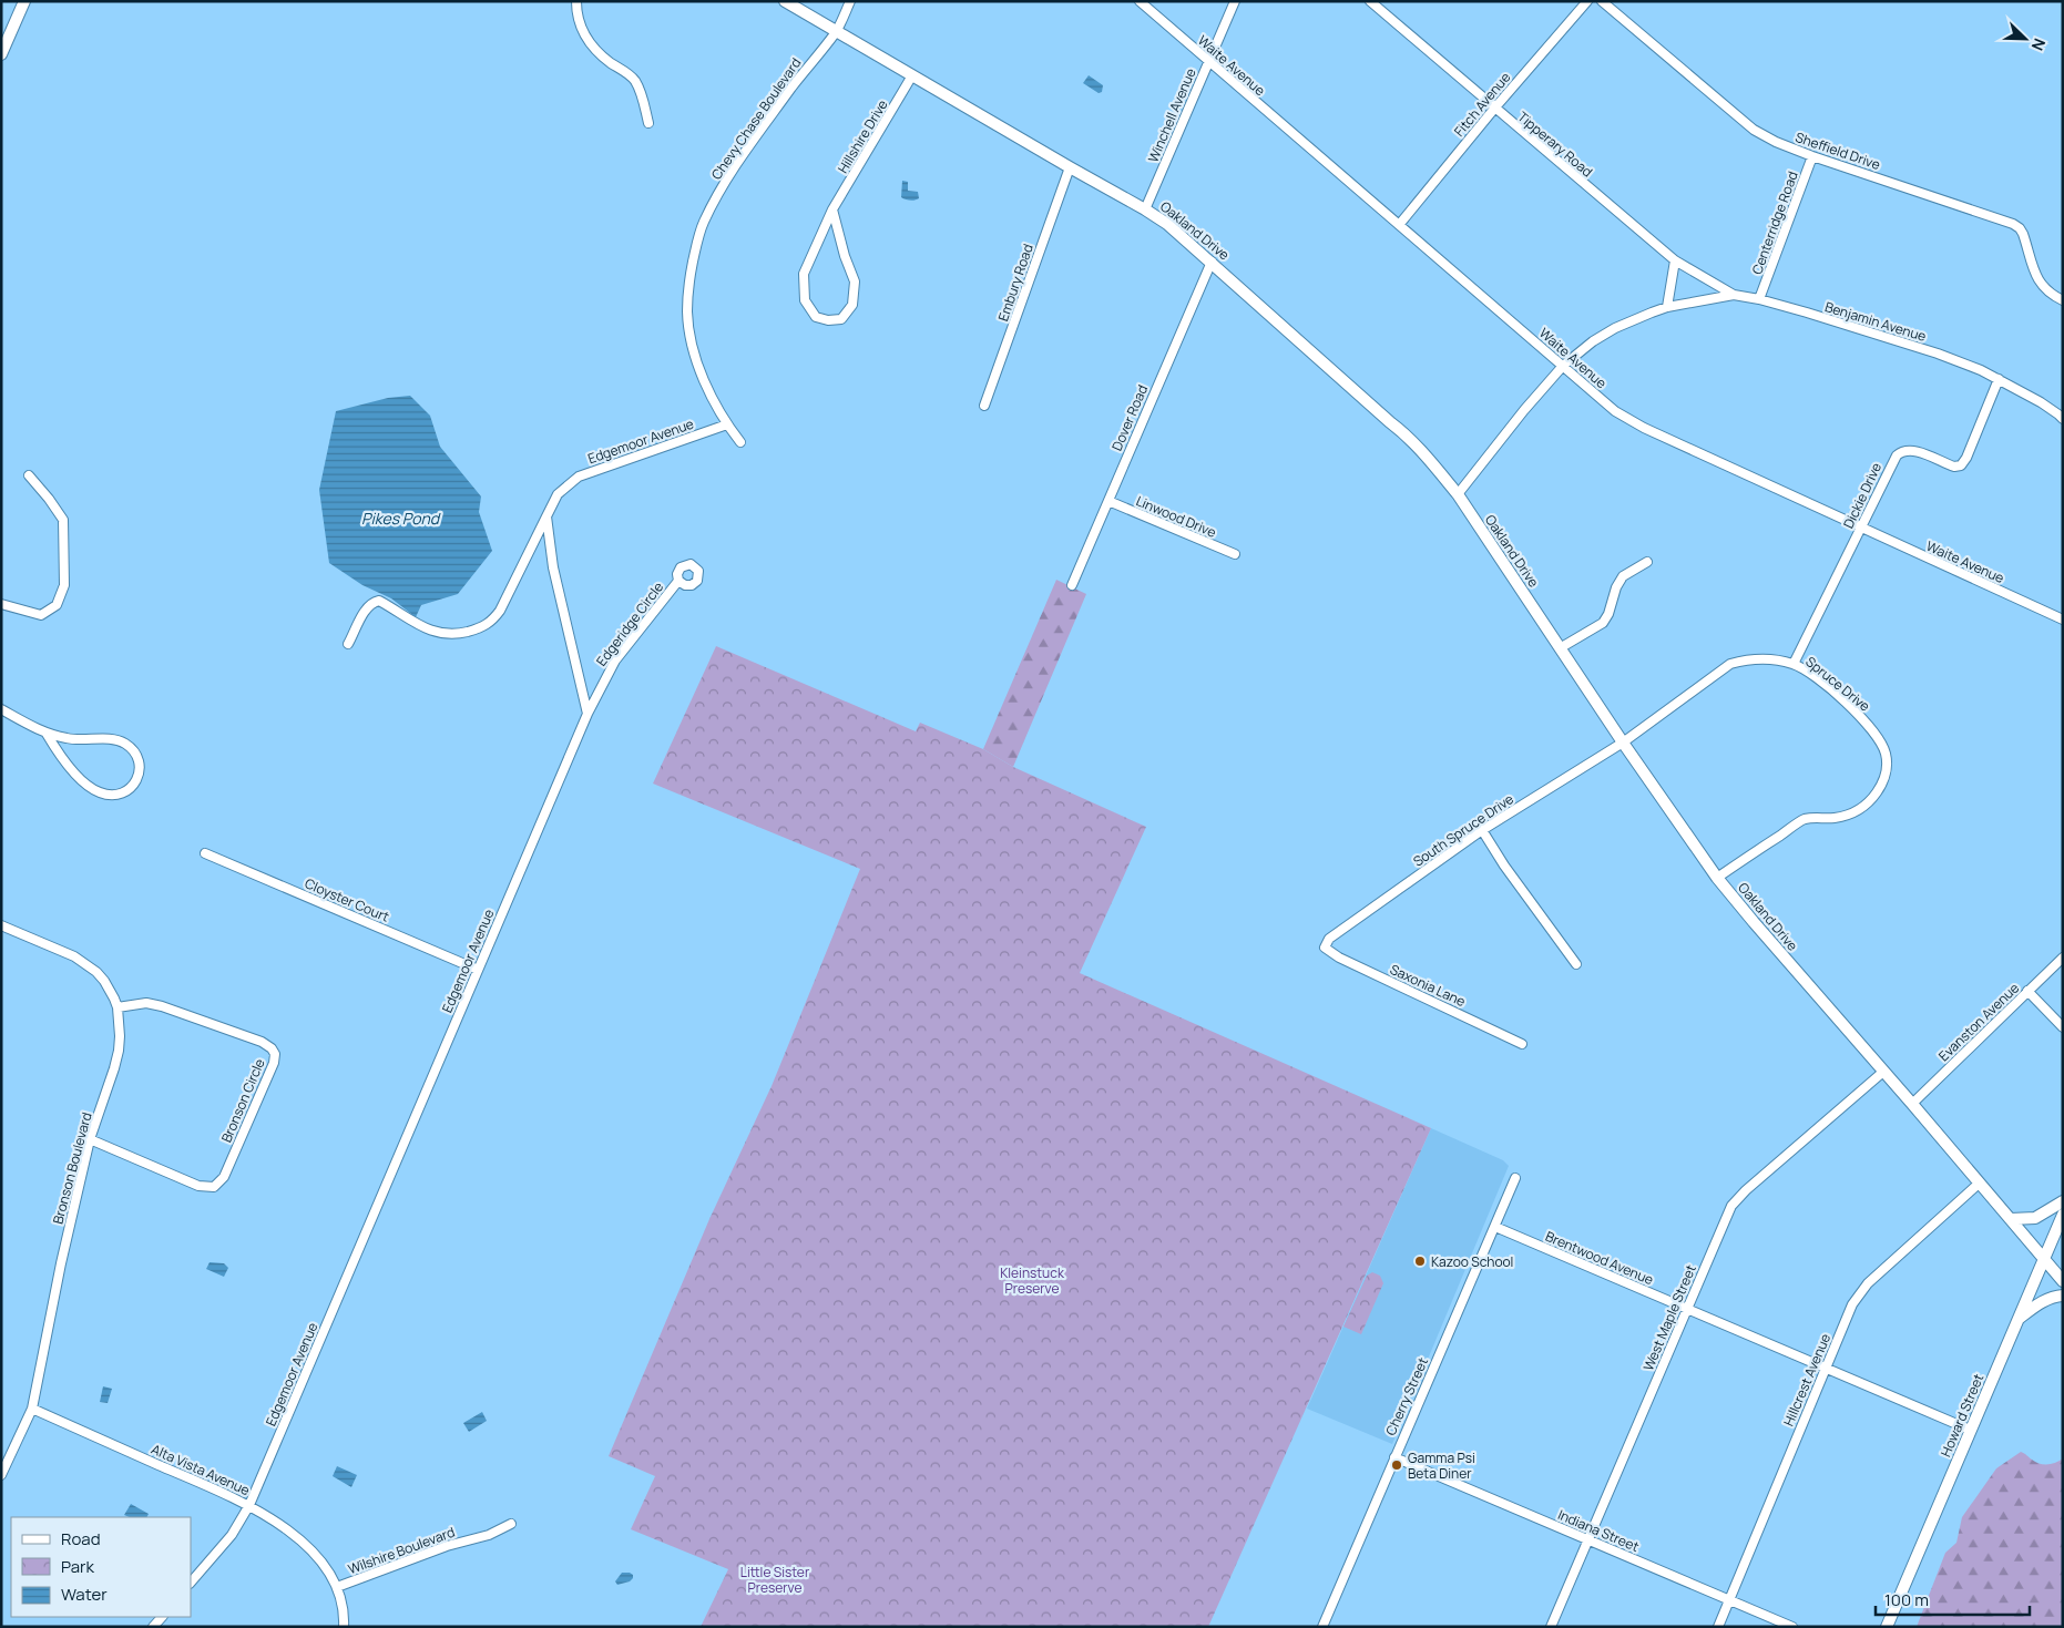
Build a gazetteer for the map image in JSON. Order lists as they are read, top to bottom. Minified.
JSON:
{"streets":{"main road":["Oakland Drive","Howard Street"],"street":["Waite Avenue","Fitch Avenue","Winchell Avenue","Chevy Chase Boulevard","Hillshire Drive","Tipperary Road","Sheffield Drive","Centerridge Road","Embury Road","Benjamin Avenue","Dover Road","Edgemoor Avenue","Dickie Drive","Linwood Drive","Edgeridge Circle","Spruce Drive","South Spruce Drive","Cloyster Court","Saxonia Lane","Evanston Avenue","Bronson Circle","Bronson Boulevard","Brentwood Avenue","West Maple Street","Hillcrest Avenue","Cherry Street","Alta Vista Avenue","Indiana Street","Wilshire Boulevard"]},"crossings":[["Waite Avenue","Fitch Avenue"],["Waite Avenue","Winchell Avenue"],["Waite Avenue","Benjamin Avenue"],["Waite Avenue","Dickie Drive"],["Fitch Avenue","Tipperary Road"],["Winchell Avenue","Oakland Drive"],["Chevy Chase Boulevard","Oakland Drive"],["Chevy Chase Boulevard","Edgemoor Avenue"],["Hillshire Drive","Oakland Drive"],["Tipperary Road","Benjamin Avenue"],["Sheffield Drive","Centerridge Road"],["Centerridge Road","Benjamin Avenue"],["Oakland Drive","Embury Road"],["Oakland Drive","Benjamin Avenue"],["Oakland Drive","Dover Road"],["Oakland Drive","Spruce Drive"],["Oakland Drive","South Spruce Drive"],["Oakland Drive","Evanston Avenue"],["Oakland Drive","West Maple Street"],["Oakland Drive","Hillcrest Avenue"],["Oakland Drive","Howard Street"],["Benjamin Avenue","Dickie Drive"],["Dover Road","Linwood Drive"],["Edgemoor Avenue","Edgeridge Circle"],["Edgemoor Avenue","Cloyster Court"],["Edgemoor Avenue","Alta Vista Avenue"],["Dickie Drive","Spruce Drive"],["Spruce Drive","South Spruce Drive"],["South Spruce Drive","Saxonia Lane"],["Bronson Circle","Bronson Boulevard"],["Bronson Boulevard","Alta Vista Avenue"],["Brentwood Avenue","West Maple Street"],["Brentwood Avenue","Hillcrest Avenue"],["Brentwood Avenue","Cherry Street"],["Brentwood Avenue","Howard Street"],["West Maple Street","Indiana Street"],["Hillcrest Avenue","Indiana Street"],["Cherry Street","Indiana Street"],["Alta Vista Avenue","Wilshire Boulevard"]],"water":["Pikes Pond"],"parks":["Kleinstuck Preserve","Little Sister Preserve"],"places":["Kazoo School","Gamma Psi Beta Diner"],"legend":["Road","Park","Water"],"scale_bar":"100 m","north":"bottom right"}
